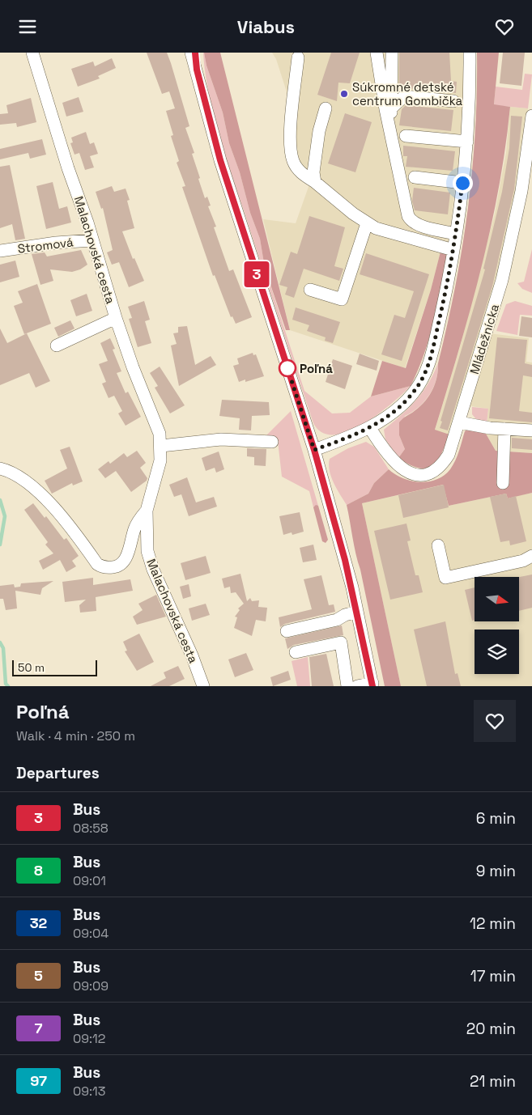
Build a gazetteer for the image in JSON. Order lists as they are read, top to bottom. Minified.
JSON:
{"streets":{"street":["Stromová","Malachovská cesta","Mládežnícka"]},"crossings":[["Stromová","Malachovská cesta"]],"places":["Súkromné detské centrum Gombička","Poľná"],"lines":["bus line 3"],"scale_bar":"50 m","north":"right","page":{"header":"Viabus","on_map":"3","scale":"50 m","heading":[["Poľná","Walk · 4 min · 250 m"],"Departures"],"list":[{"mark":"3","name":"Bus","note":"08:58","value":"6 min"},{"mark":"8","name":"Bus","note":"09:01","value":"9 min"},{"mark":"32","name":"Bus","note":"09:04","value":"12 min"},{"mark":"5","name":"Bus","note":"09:09","value":"17 min"},{"mark":"7","name":"Bus","note":"09:12","value":"20 min"},{"mark":"97","name":"Bus","note":"09:13","value":"21 min"}]}}
